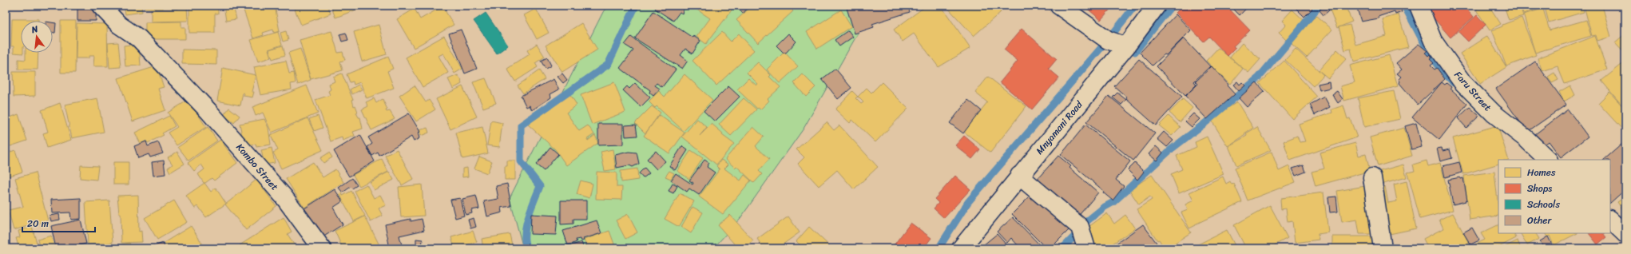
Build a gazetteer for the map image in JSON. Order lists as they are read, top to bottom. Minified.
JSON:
{"streets":{"street":["Faru Street","Mnyamani Road","Kombo Street"]},"legend":["Homes","Shops","Schools","Other"],"scale_bar":"20 m","north":"top"}
